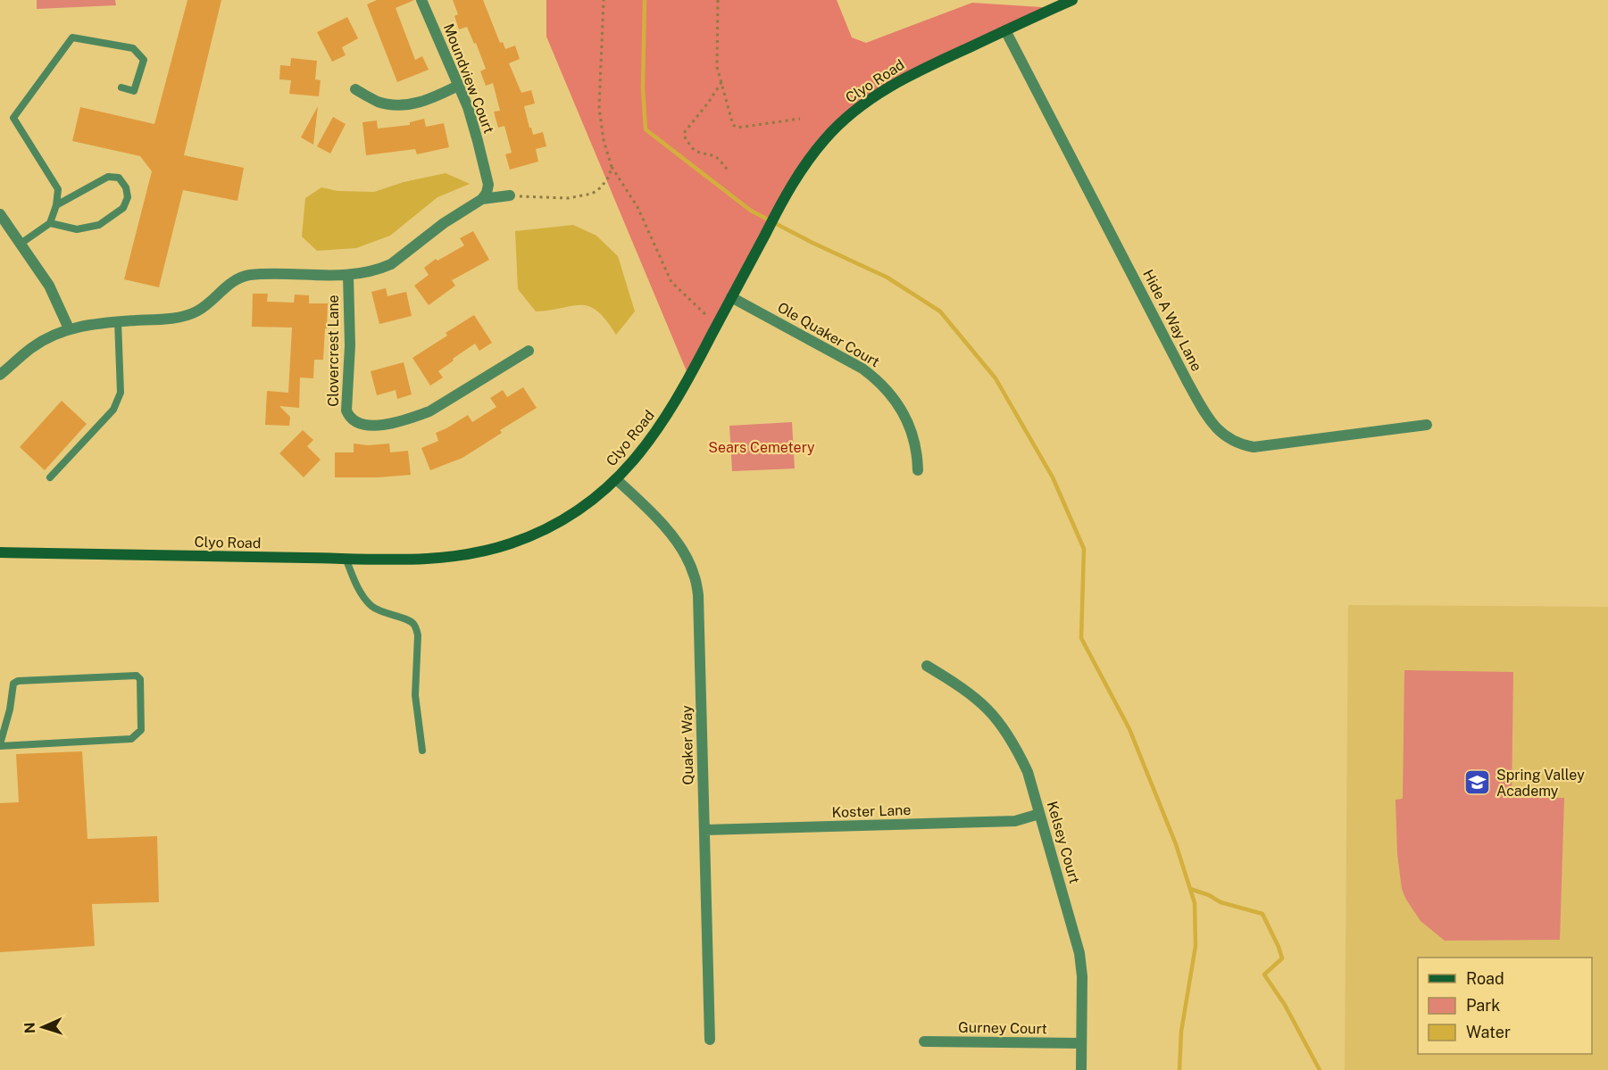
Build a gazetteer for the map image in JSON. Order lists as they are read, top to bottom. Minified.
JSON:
{"streets":{"street":["Moundview Court","Clyo Road","Hide A Way Lane","Ole Quaker Court","Clovercrest Lane","Quaker Way","Koster Lane","Kelsey Court","Gurney Court"]},"crossings":[["Clyo Road","Hide A Way Lane"],["Clyo Road","Ole Quaker Court"],["Clyo Road","Quaker Way"],["Quaker Way","Koster Lane"],["Koster Lane","Kelsey Court"],["Kelsey Court","Gurney Court"]],"parks":["Sears Cemetery"],"places":{"school or university":["Spring Valley Academy"]},"legend":["Road","Park","Water"],"north":"left"}
